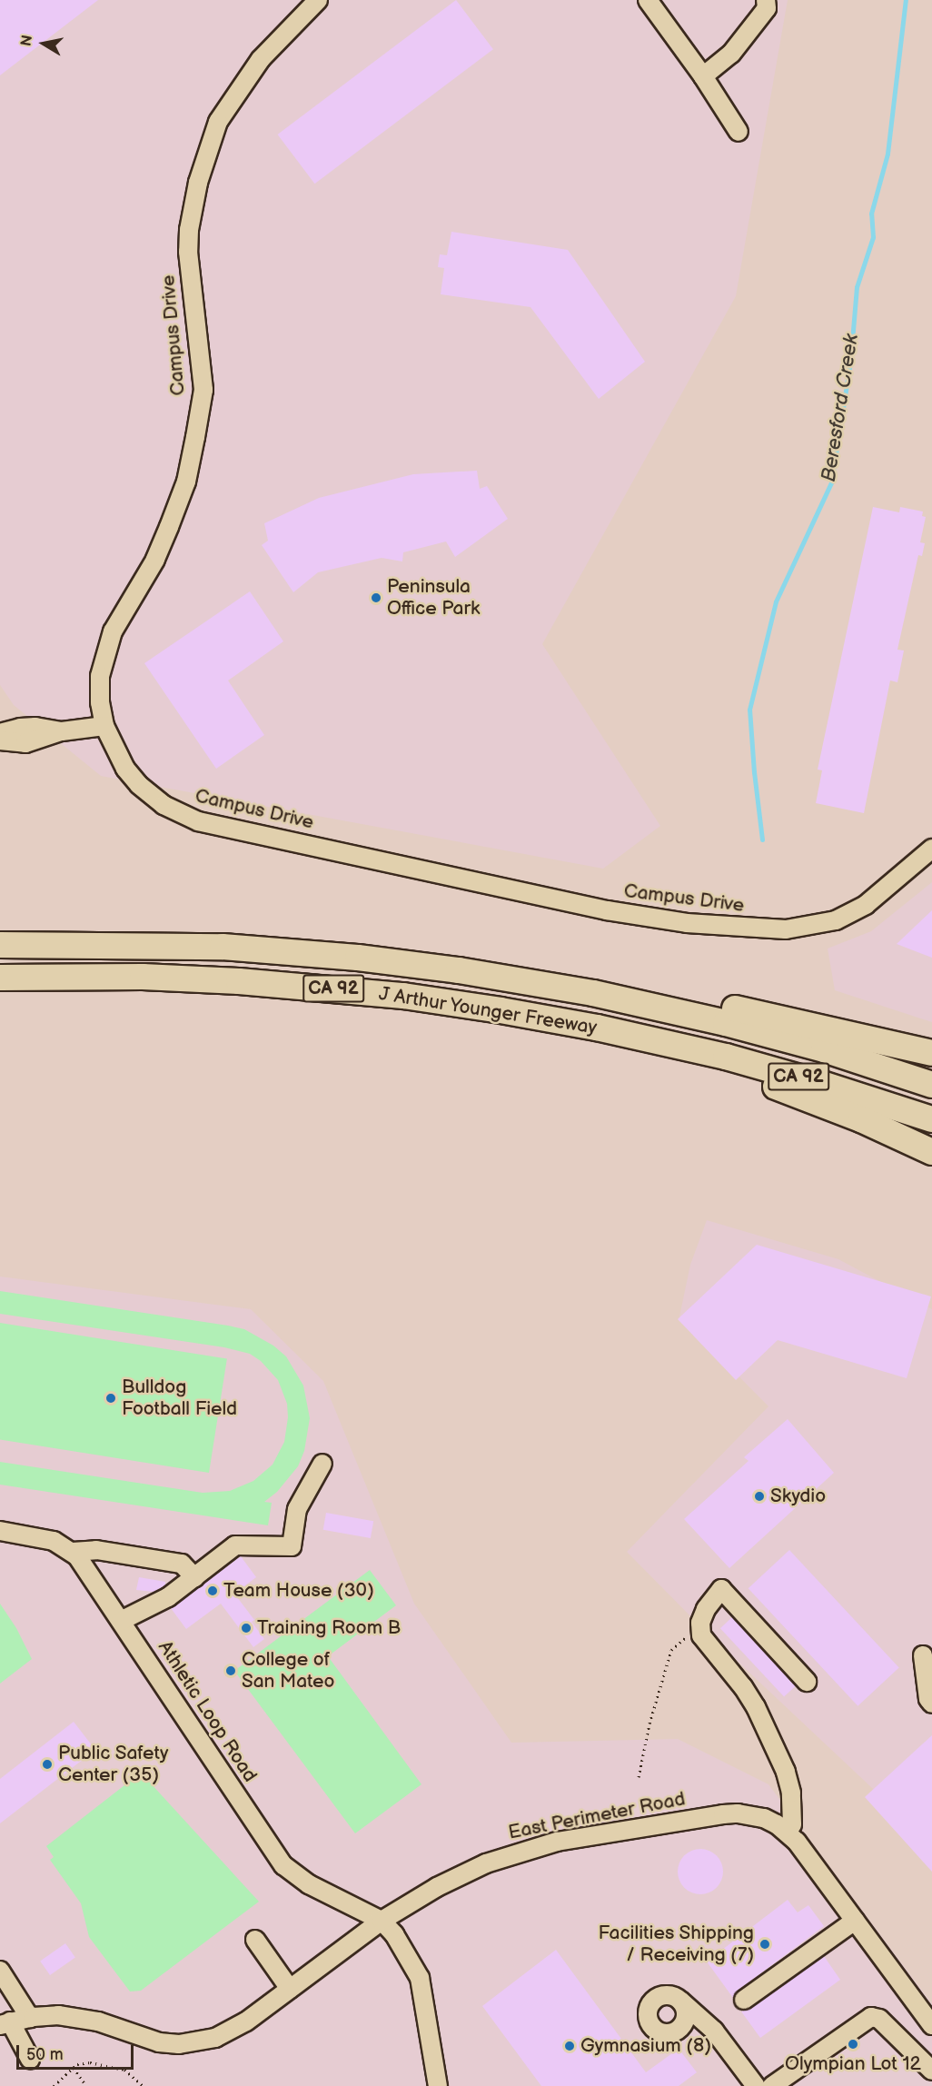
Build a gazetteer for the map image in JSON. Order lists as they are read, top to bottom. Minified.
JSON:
{"streets":{"highway":["CA 92","J Arthur Younger Freeway"],"street":["Campus Drive","Athletic Loop Road","East Perimeter Road"]},"crossings":[["Athletic Loop Road","East Perimeter Road"]],"water":["Beresford Creek"],"places":["Peninsula Office Park","Bulldog Football Field","Skydio","Team House (30)","Training Room B","College of San Mateo","Public Safety Center (35)","Facilities Shipping / Receiving (7)","Olympian Lot 12","Gymnasium (8)"],"scale_bar":"50 m","north":"left"}
